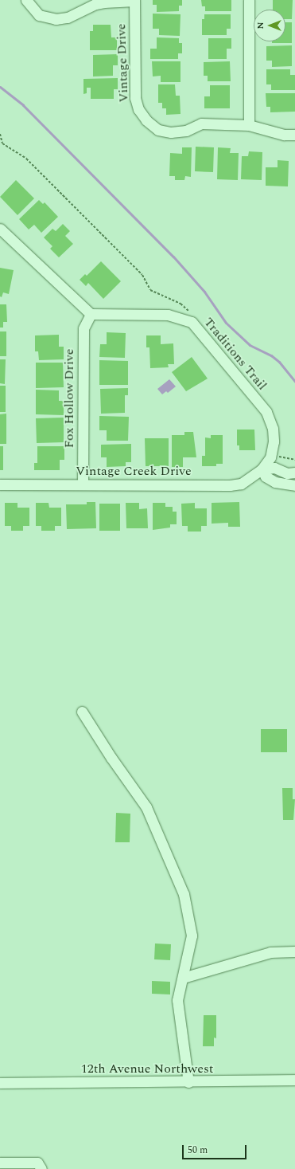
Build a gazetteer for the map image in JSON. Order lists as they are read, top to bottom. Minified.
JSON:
{"streets":{"street":["Vintage Drive","Traditions Trail","Fox Hollow Drive","Vintage Creek Drive","12th Avenue Northwest"]},"crossings":[["Traditions Trail","Fox Hollow Drive"],["Traditions Trail","Vintage Creek Drive"],["Fox Hollow Drive","Vintage Creek Drive"]],"scale_bar":"50 m","north":"left"}
